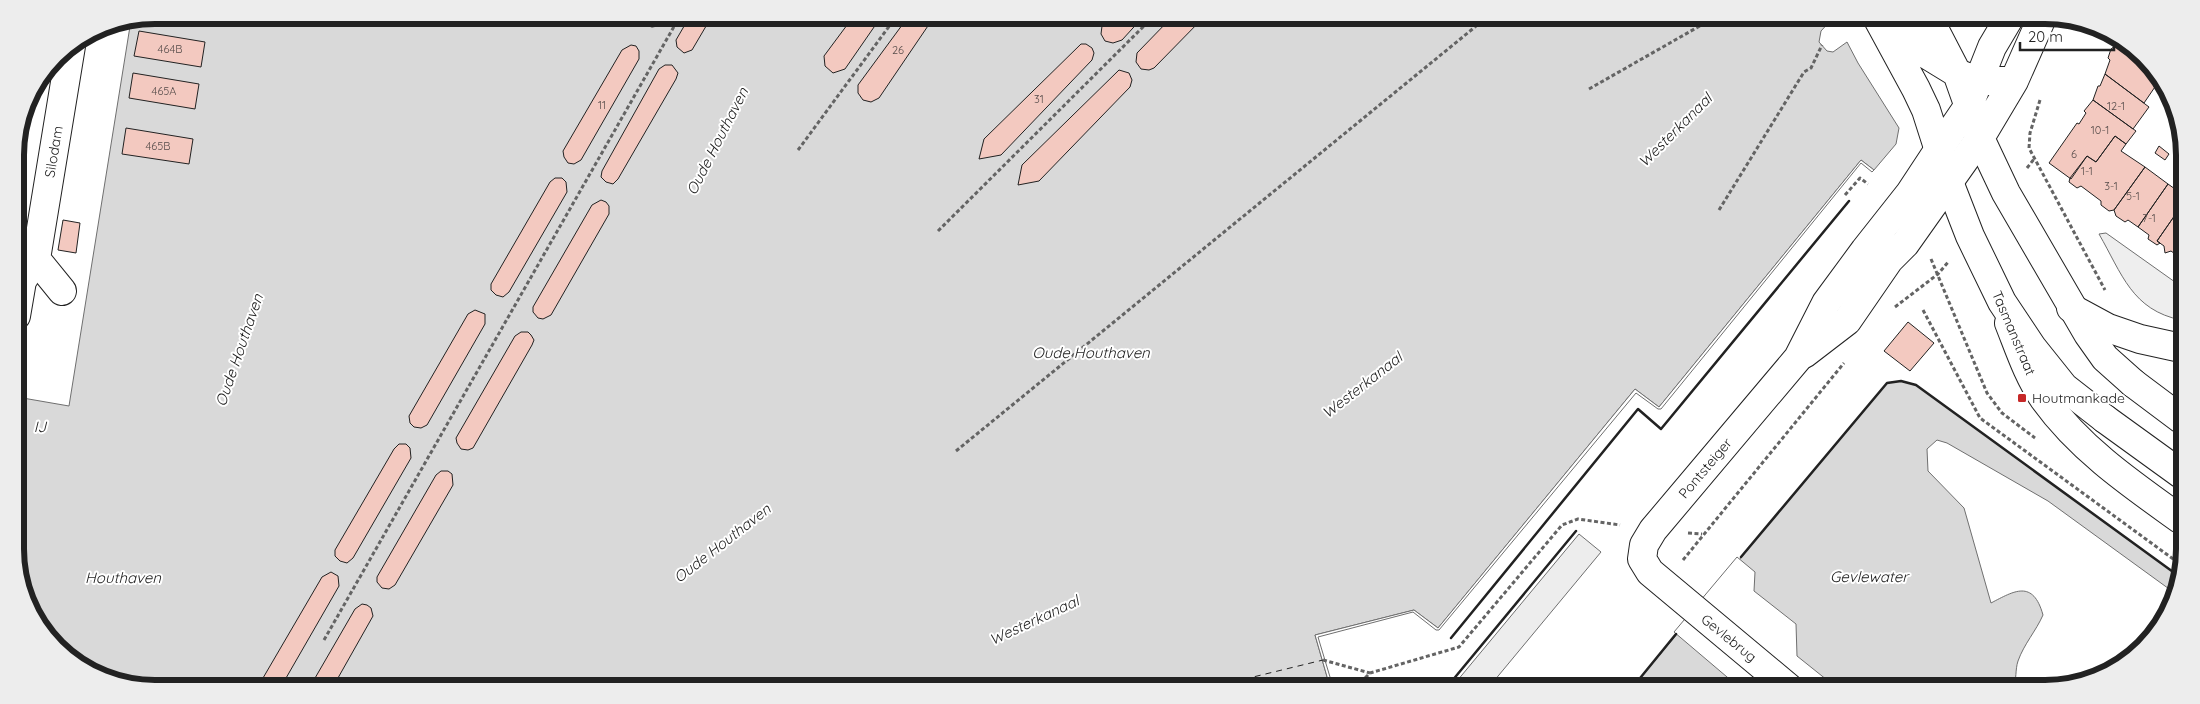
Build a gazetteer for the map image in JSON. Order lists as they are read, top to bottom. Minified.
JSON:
{"streets":{"main road":["Silodam","Tasmanstraat","Pontsteiger","Gevlebrug"]},"crossings":[["Tasmanstraat","Pontsteiger"],["Pontsteiger","Gevlebrug"]],"water":["Westerkanaal","Oude Houthaven","IJ","Gevlewater","Houthaven"],"places":{"transit":["Houtmankade"]},"house_numbers":["464B","26","465A","31","11","12-1","10-1","465B","6","1-1","3-1","5-1","7-1"],"scale_bar":"20 m"}
